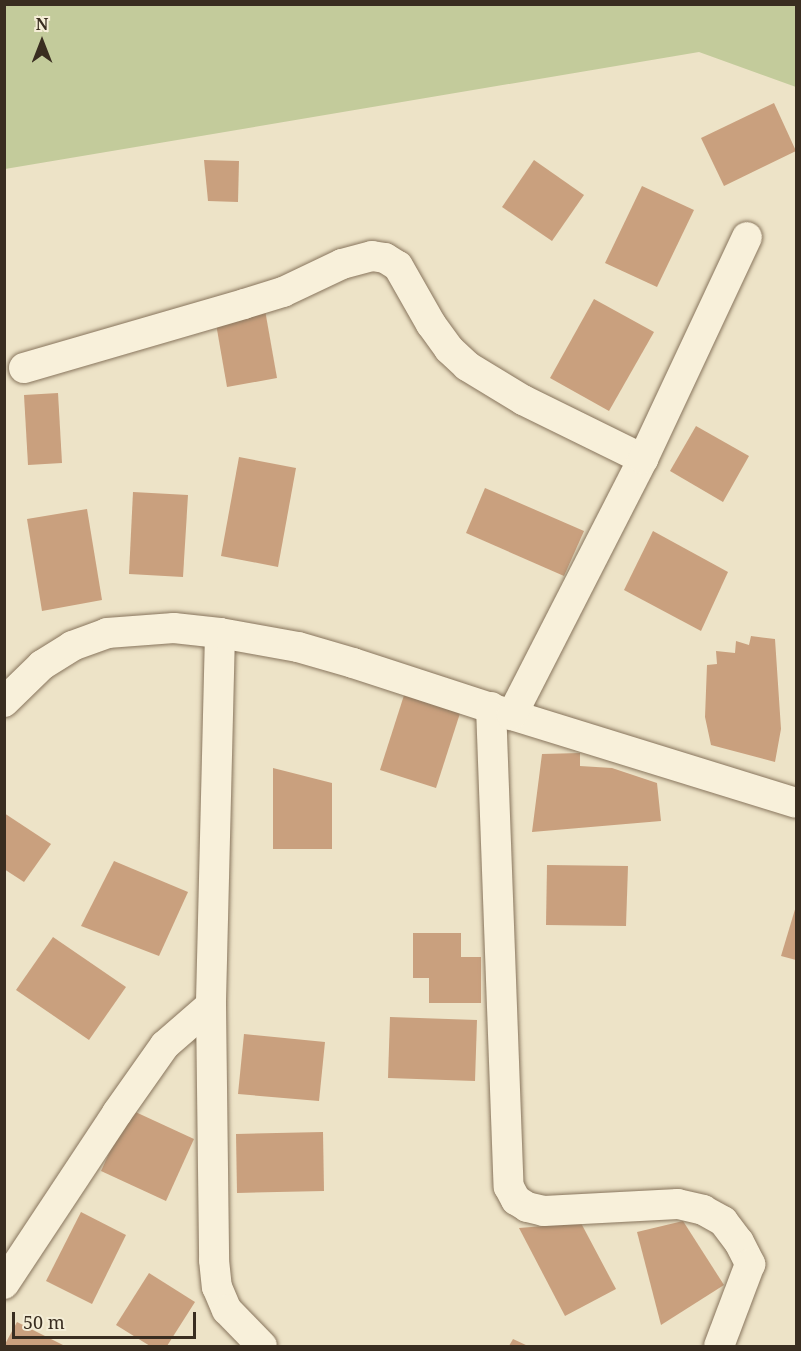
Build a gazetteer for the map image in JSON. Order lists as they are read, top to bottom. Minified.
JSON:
{"scale_bar":"50 m","north":"top"}
